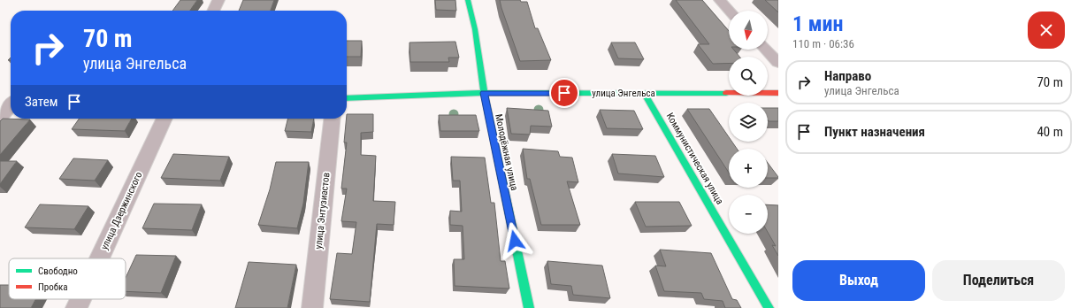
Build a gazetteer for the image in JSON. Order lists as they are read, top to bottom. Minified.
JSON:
{"streets":{"street":["улица Энгельса","Молодёжная улица","Коммунистическая улица","улица Дзержинского","улица Энтузиастов"]},"crossings":[["улица Энгельса","Молодёжная улица"],["улица Энгельса","Коммунистическая улица"]],"legend":["Свободно","Пробка"],"north":"bottom","page":{"heading":["1 мин","110 m · 06:36"],"map_buttons":["+","−"],"turn":["70 m","улица Энгельса"],"list":[{"name":"Направо","note":"улица Энгельса","value":"70 m"},{"name":"Пункт назначения","value":"40 m"}],"then":"Затем","buttons":["Выход","Поделиться"]}}
